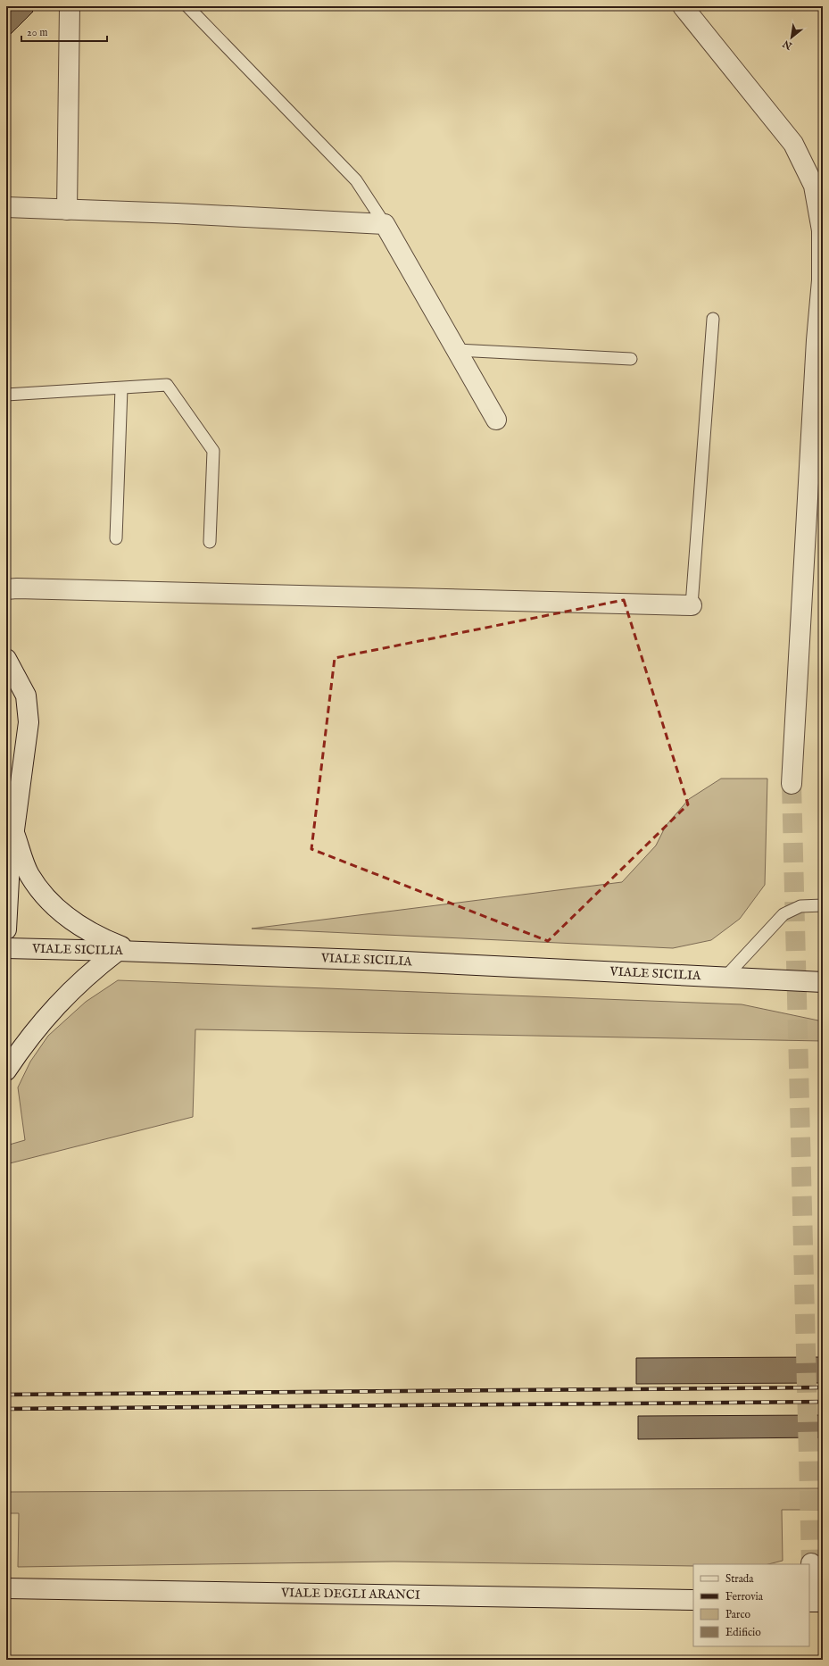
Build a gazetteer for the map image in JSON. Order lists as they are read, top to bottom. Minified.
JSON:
{"streets":{"street":["VIALE SICILIA","VIALE DEGLI ARANCI"]},"legend":["Strada","Ferrovia","Parco","Edificio"],"scale_bar":"20 m","north":"bottom left"}
